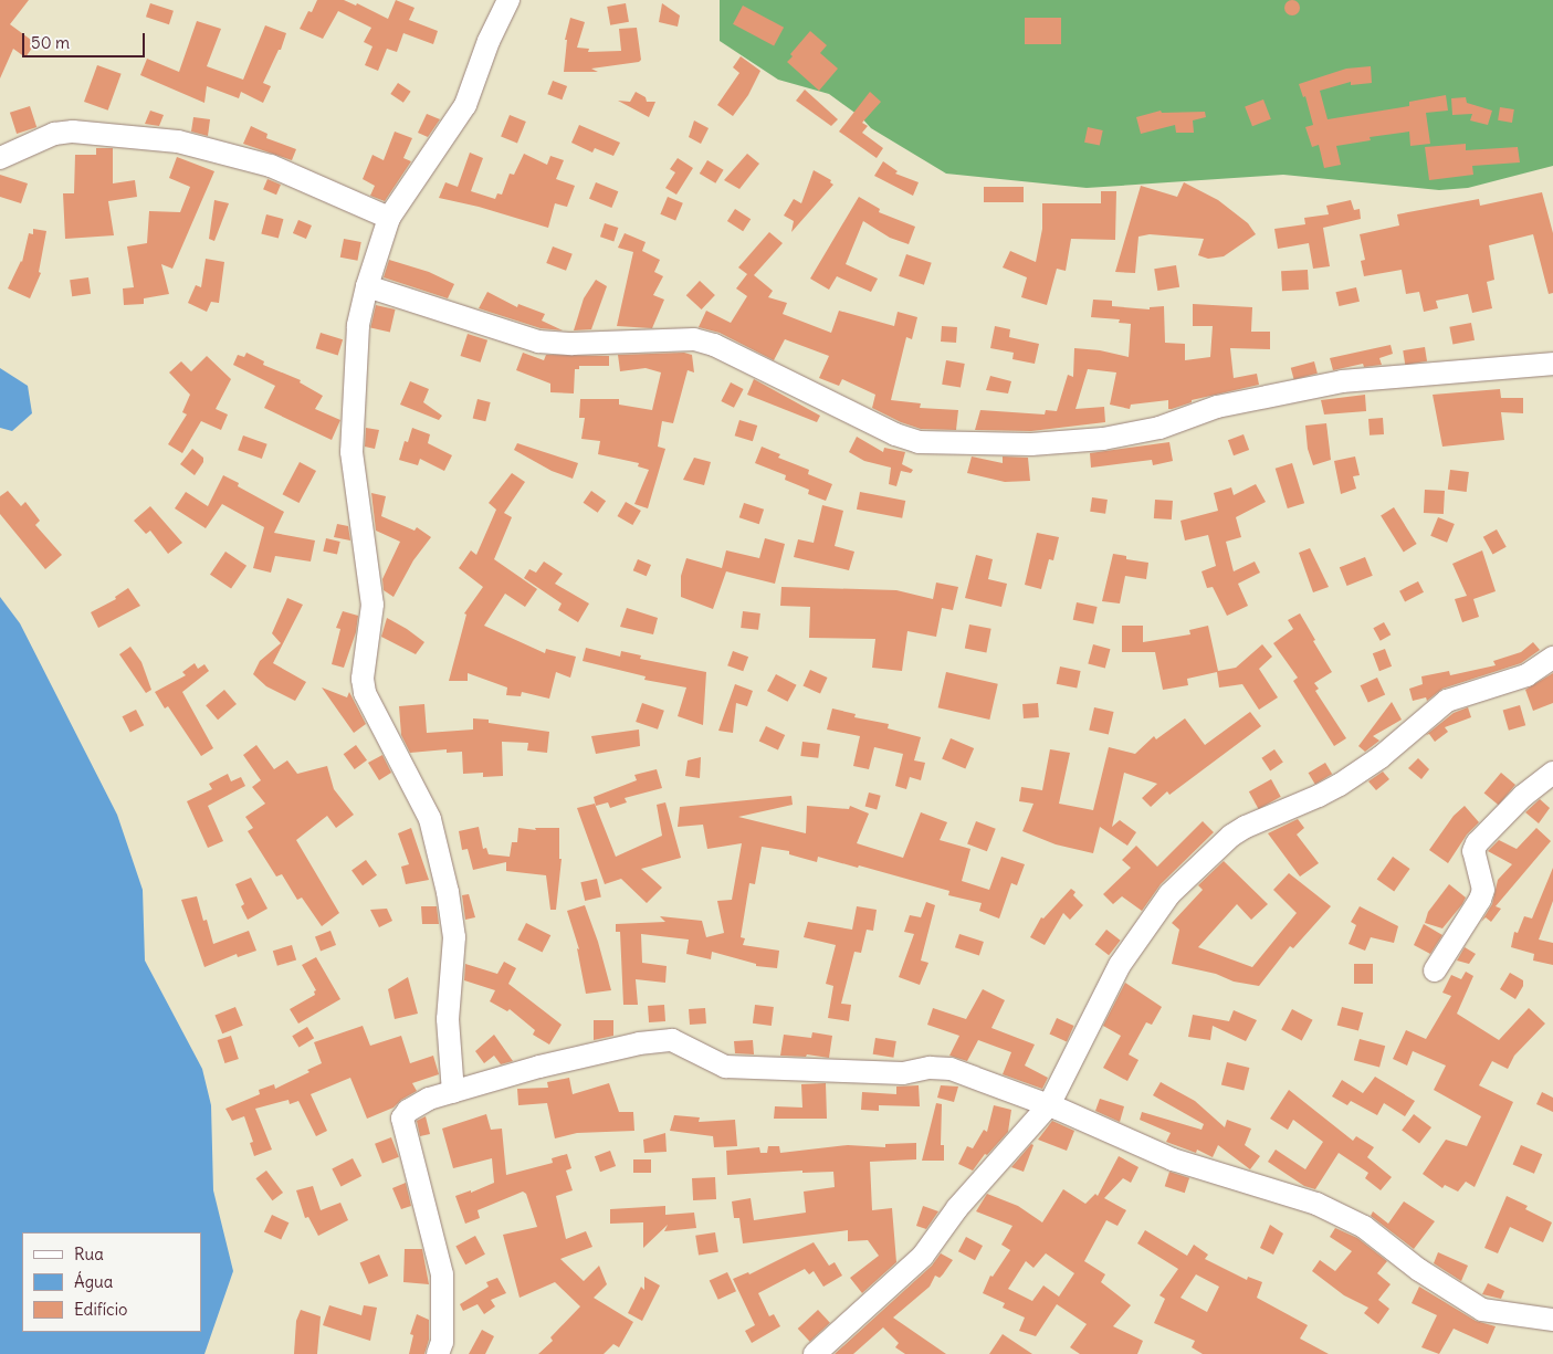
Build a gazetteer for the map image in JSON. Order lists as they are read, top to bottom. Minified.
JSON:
{"legend":["Rua","Água","Edifício"],"scale_bar":"50 m"}
